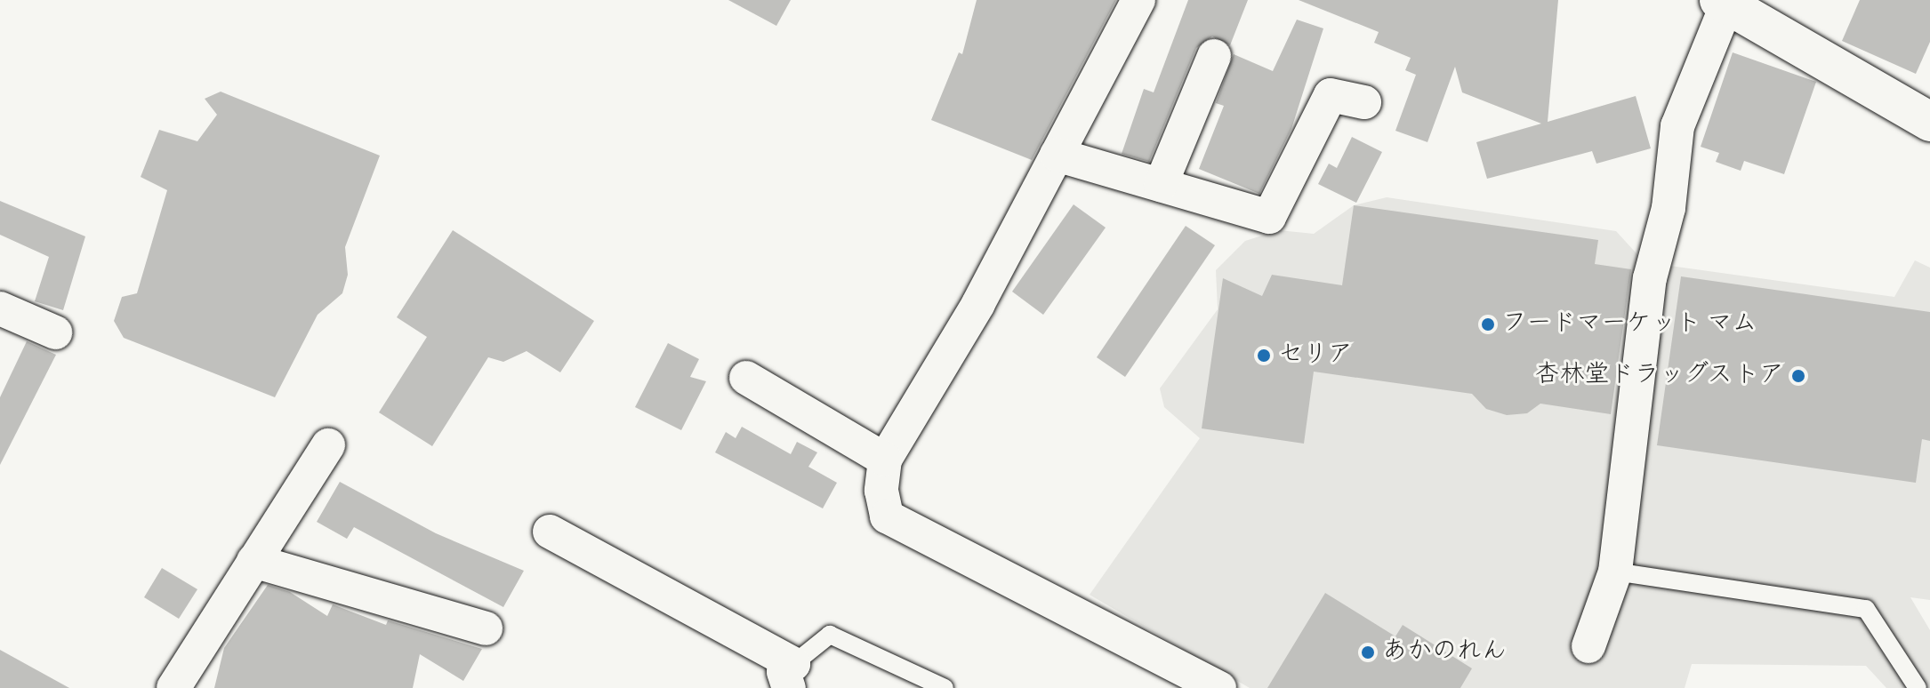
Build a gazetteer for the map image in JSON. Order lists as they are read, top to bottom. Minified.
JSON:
{"places":["フードマーケット マム","セリア","杏林堂ドラッグストア","あかのれん"]}
